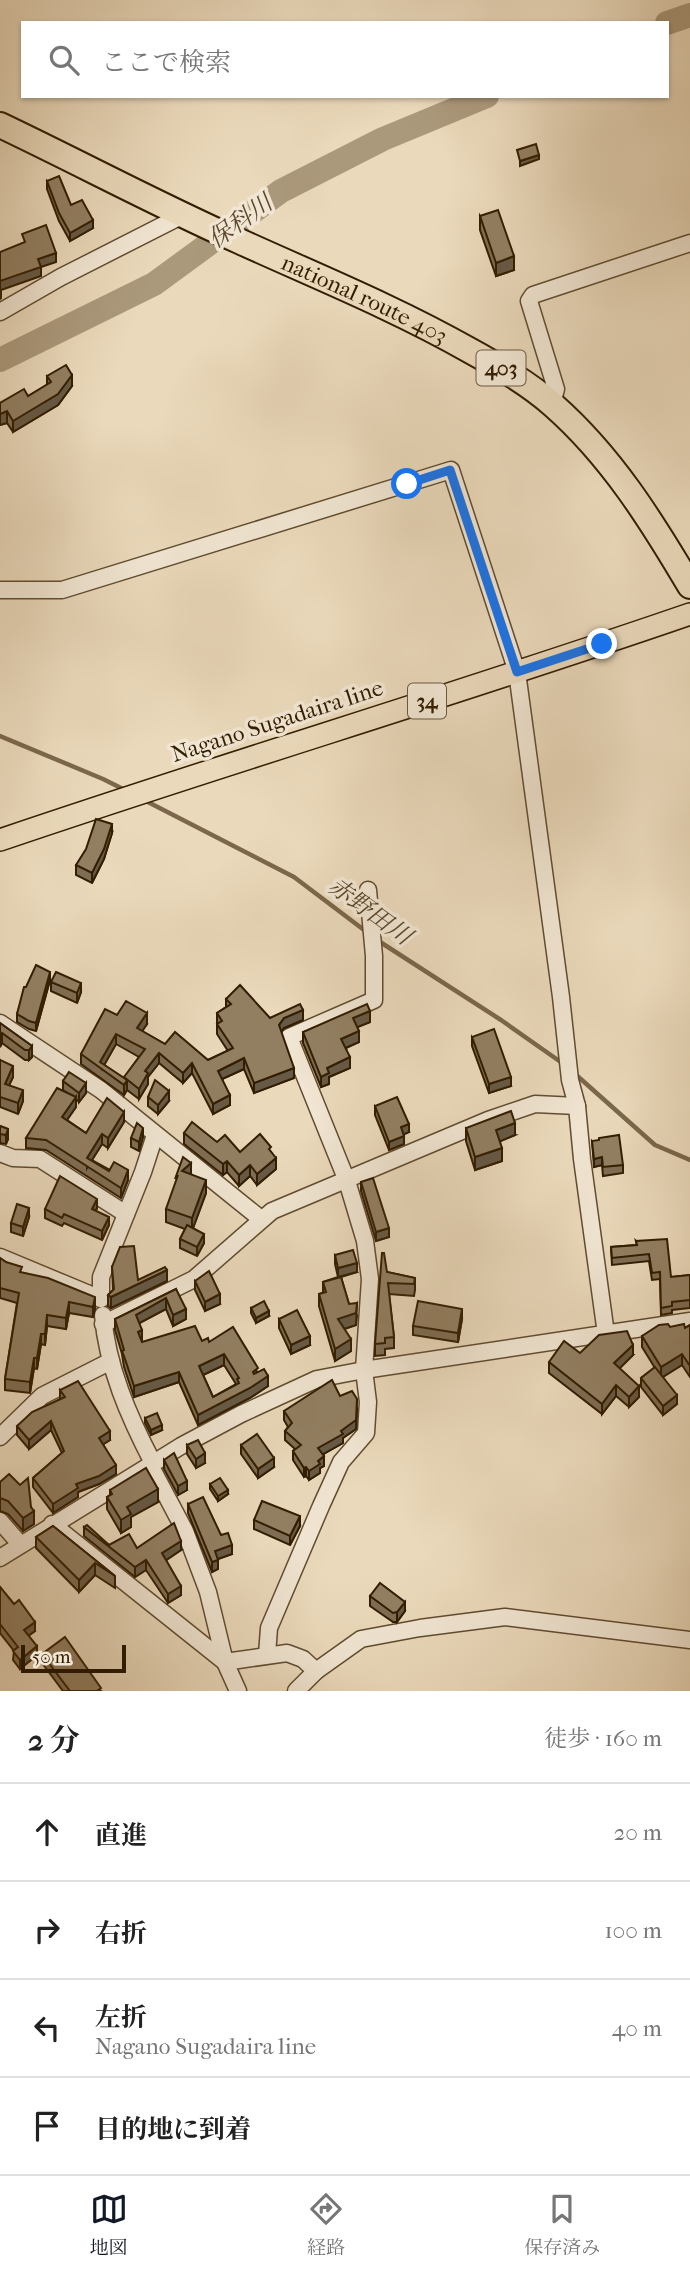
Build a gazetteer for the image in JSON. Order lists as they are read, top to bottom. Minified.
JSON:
{"streets":{"highway":["national route 403","403"],"main road":["34","Nagano Sugadaira line"]},"water":["保科川","赤野田川"],"scale_bar":"50 m","page":{"search":"ここで検索","scale":"50 m","heading":["2 分","徒歩 · 160 m"],"list":[["直進","20 m"],["右折","100 m"],["左折","Nagano Sugadaira line","40 m"],"目的地に到着"],"nav":["地図","経路","保存済み"]}}
